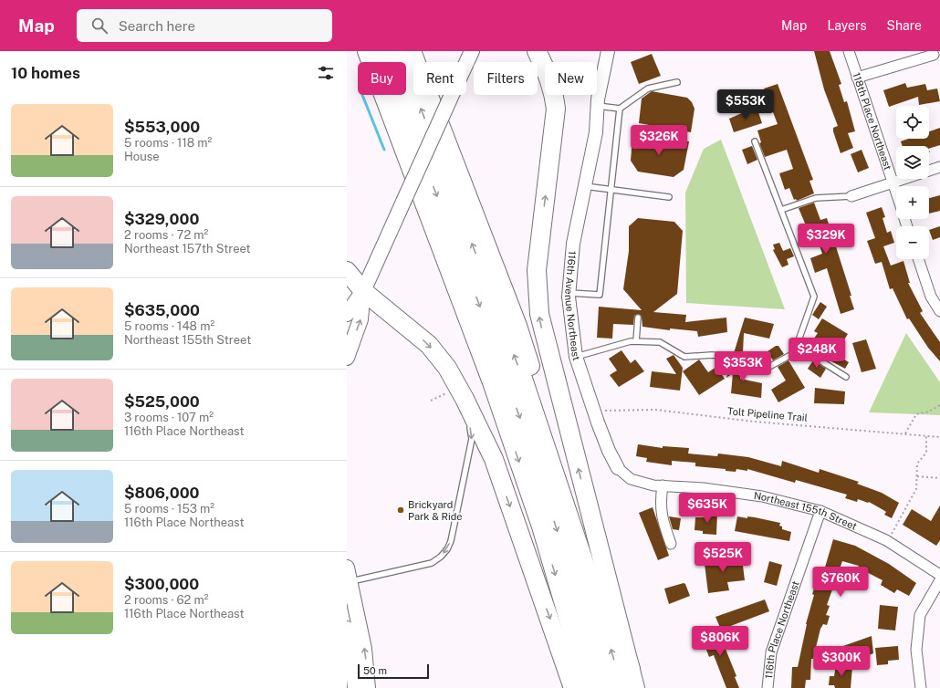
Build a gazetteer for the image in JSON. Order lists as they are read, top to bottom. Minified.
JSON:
{"streets":{"street":["118th Place Northeast","116th Avenue Northeast","Northeast 155th Street","116th Place Northeast"],"path":["Tolt Pipeline Trail"]},"crossings":[["116th Avenue Northeast","Tolt Pipeline Trail"],["116th Avenue Northeast","Northeast 155th Street"],["Northeast 155th Street","116th Place Northeast"]],"places":["Brickyard Park & Ride"],"scale_bar":"50 m","page":{"header":"Map","search":"Search here","nav":["Map","Layers","Share"],"heading":"10 homes","chip":["Buy","Rent","Filters","New"],"price":["$553K","$326K","$329K","$248K","$353K","$635K","$525K","$760K","$806K","$300K"],"list":[{"name":"$553,000","note":"5 rooms · 118 m² · House"},{"name":"$329,000","note":"2 rooms · 72 m² · Northeast 157th Street"},{"name":"$635,000","note":"5 rooms · 148 m² · Northeast 155th Street"},{"name":"$525,000","note":"3 rooms · 107 m² · 116th Place Northeast"},{"name":"$806,000","note":"5 rooms · 153 m² · 116th Place Northeast"},{"name":"$300,000","note":"2 rooms · 62 m² · 116th Place Northeast"}],"map_buttons":["+","−"],"scale":"50 m"}}
